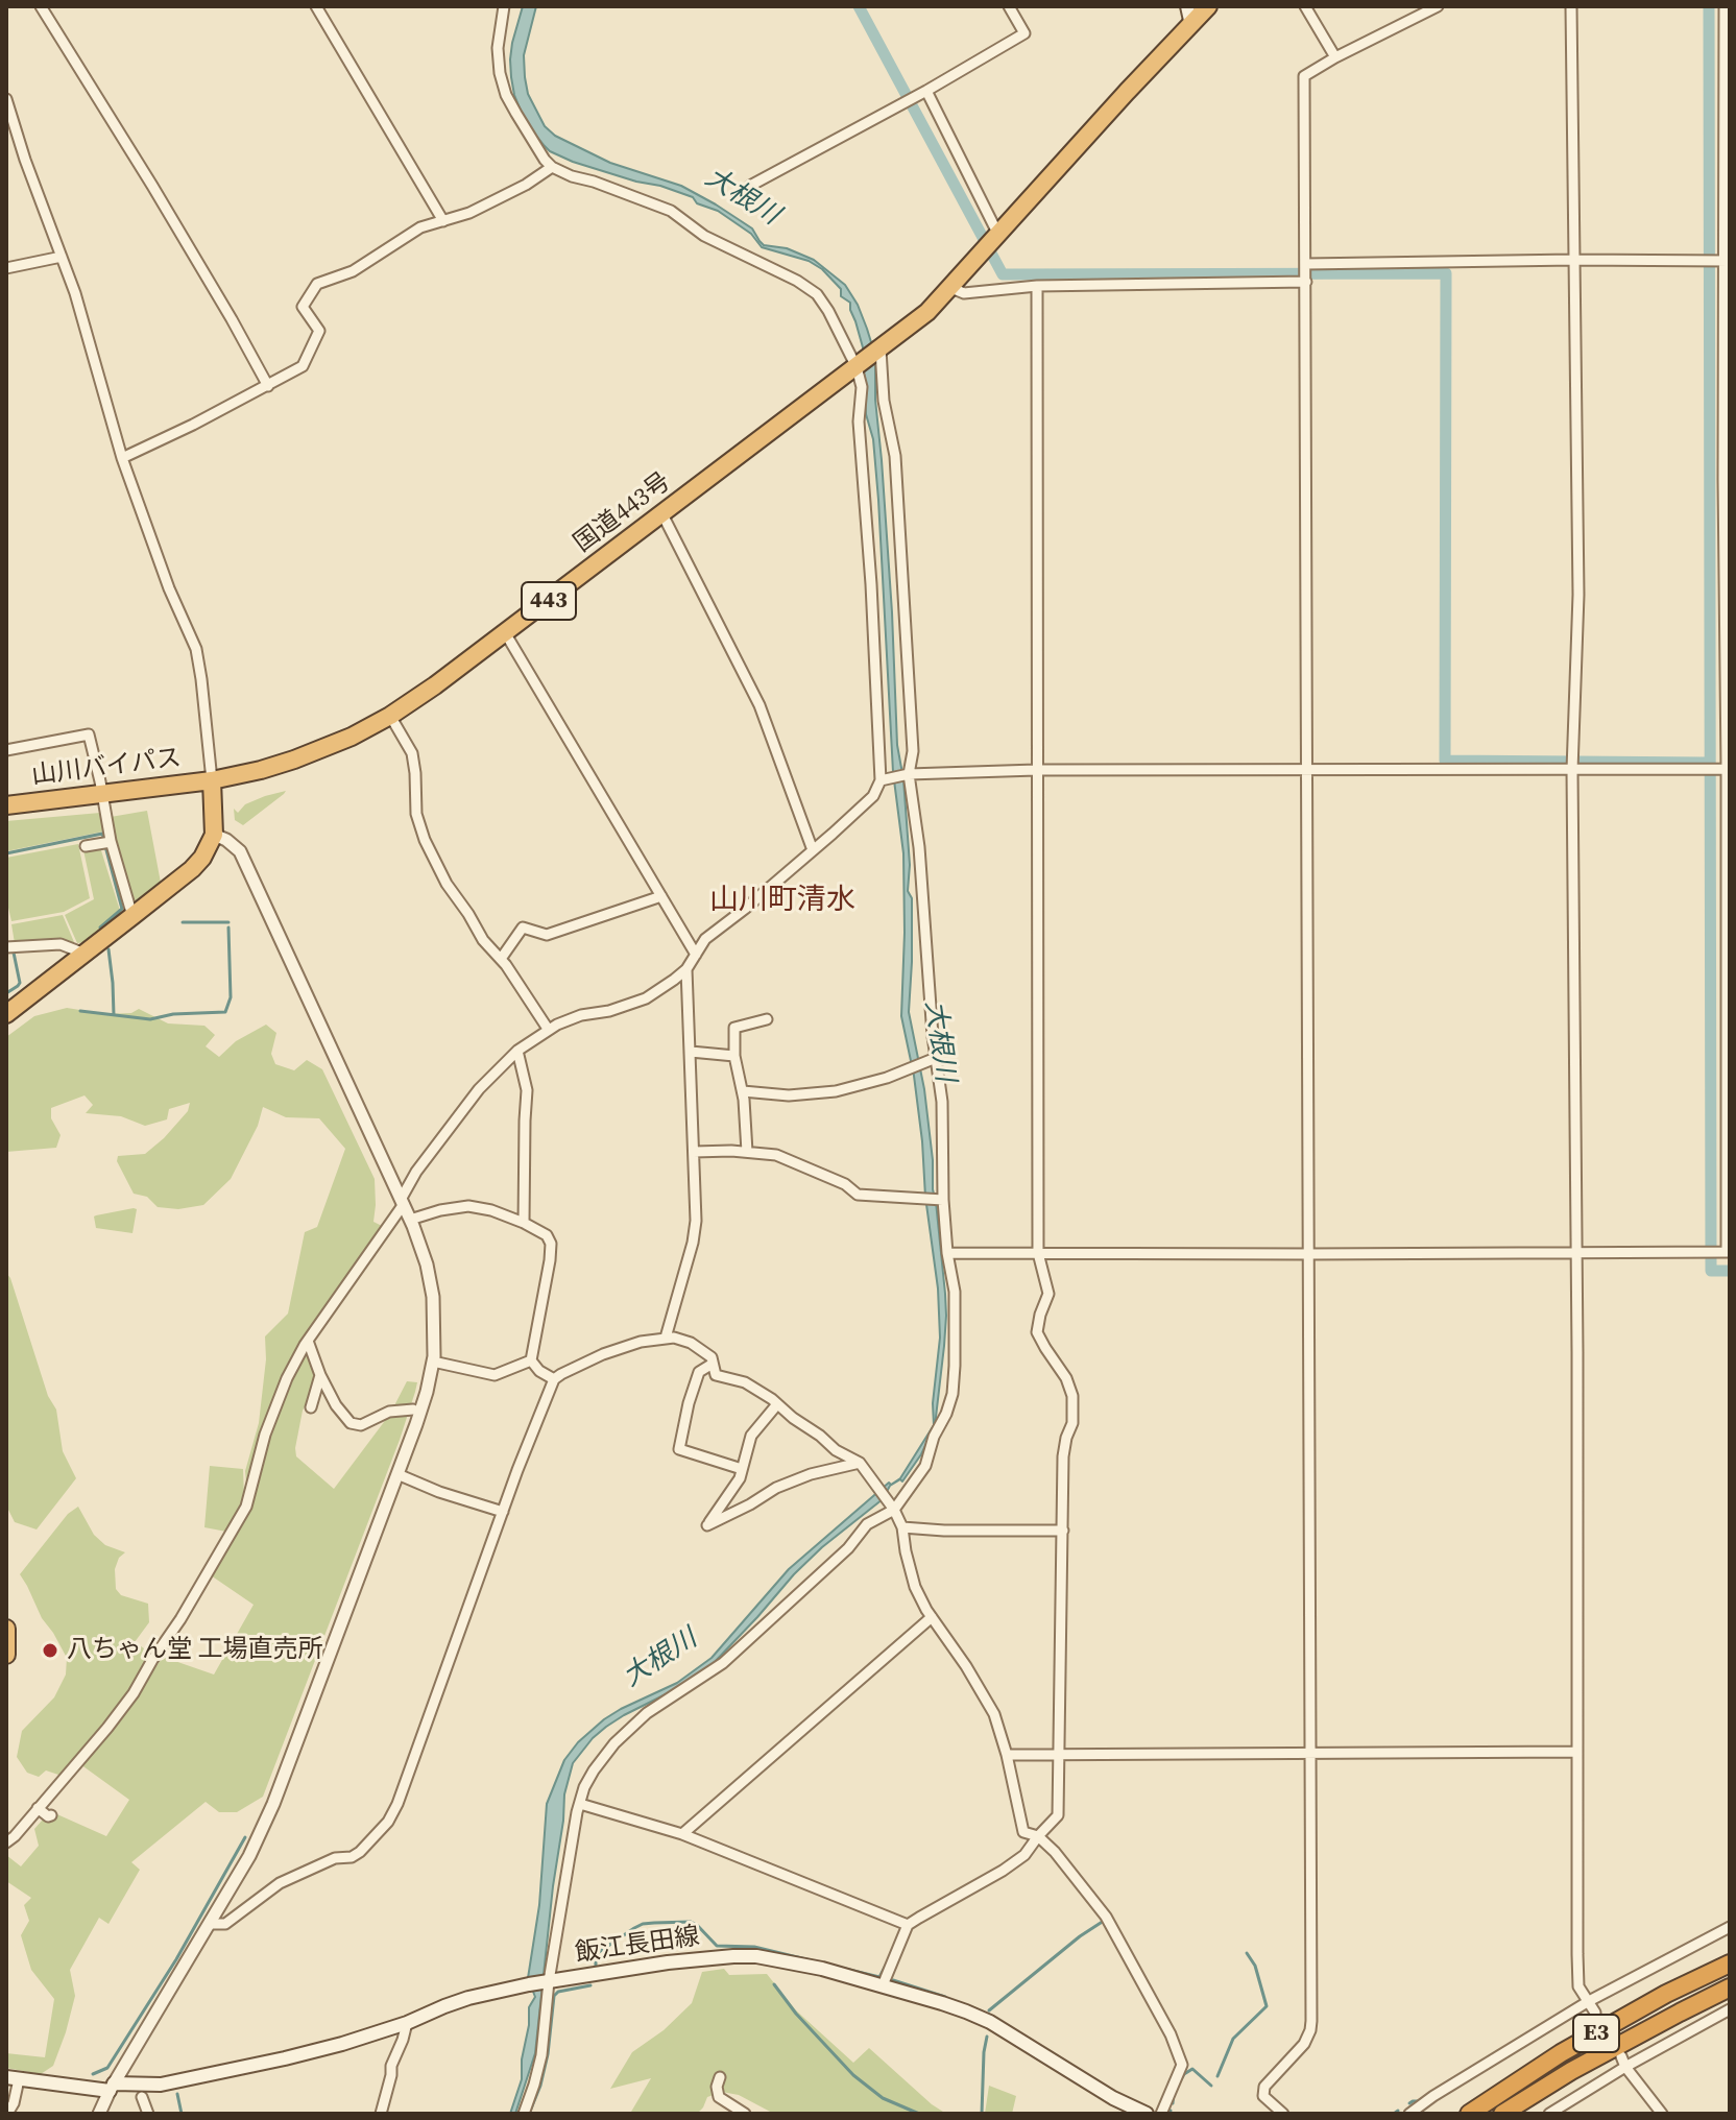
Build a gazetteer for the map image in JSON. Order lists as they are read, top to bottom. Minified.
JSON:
{"streets":{"highway":["国道443号","443","山川バイパス","E3"],"main road":["飯江長田線"]},"crossings":[["国道443号","山川バイパス"]],"districts":["山川町清水"],"water":["大根川"],"places":["八ちゃん堂 工場直売所"]}
